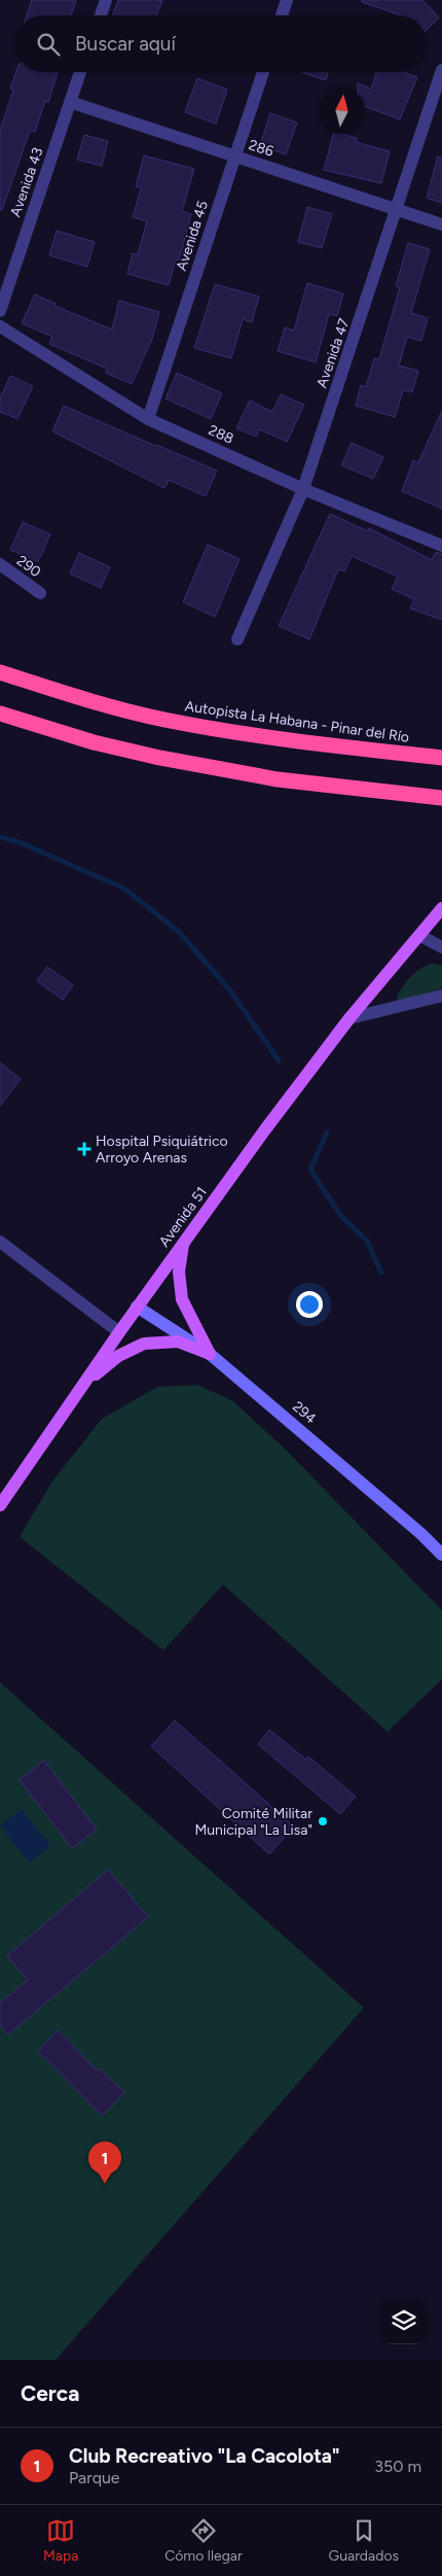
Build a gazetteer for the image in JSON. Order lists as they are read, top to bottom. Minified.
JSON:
{"streets":{"highway":["Autopista La Habana - Pinar del Río"],"main road":["Avenida 51","294"],"street":["286","Avenida 43","Avenida 45","Avenida 47","288","290"]},"crossings":[["286","Avenida 43"],["286","Avenida 45"],["286","Avenida 47"],["Avenida 45","288"],["Avenida 47","288"],["Avenida 51","294"]],"places":{"health":["Hospital Psiquiátrico Arroyo Arenas"],"other":["Comité Militar Municipal \"La Lisa\""]},"north":"top","page":{"search":"Buscar aquí","pins":"1","heading":"Cerca","list":[{"mark":"1","name":"Club Recreativo \"La Cacolota\"","note":"Parque","value":"350 m"}],"nav":["Mapa","Cómo llegar","Guardados"]}}
